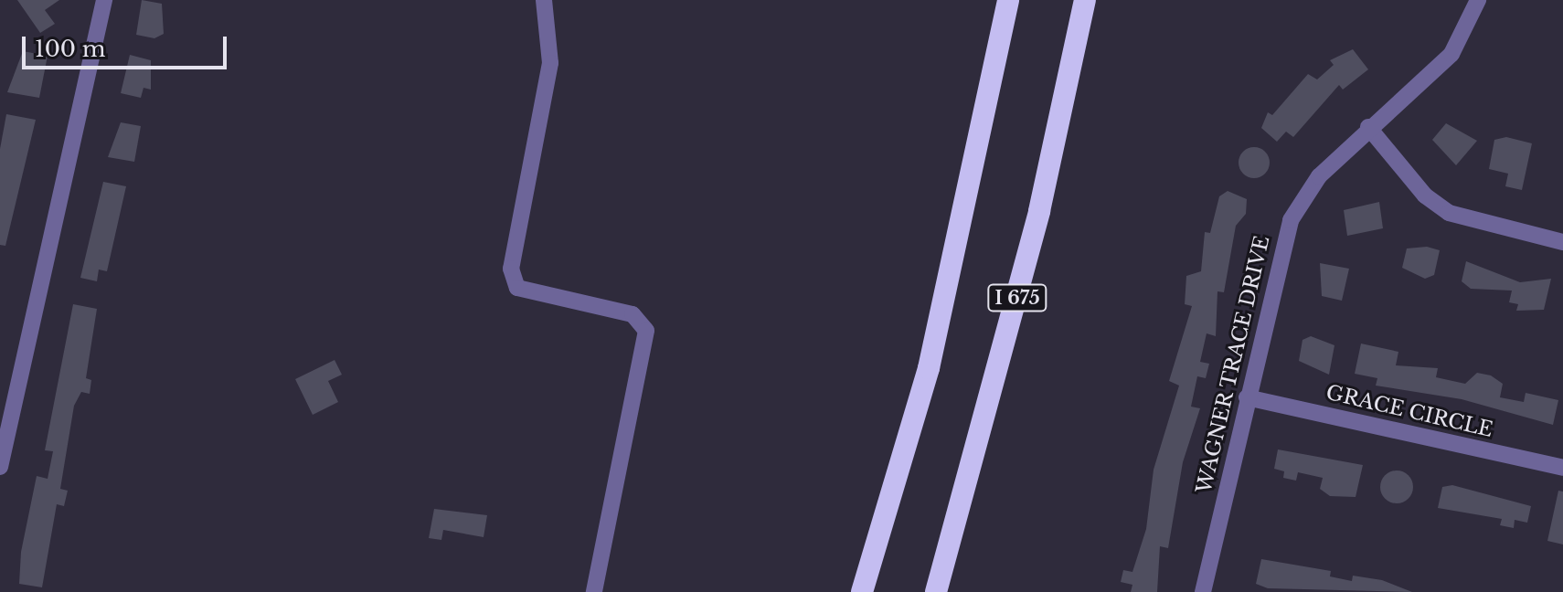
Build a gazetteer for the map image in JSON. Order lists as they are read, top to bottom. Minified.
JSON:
{"streets":{"highway":["I 675"],"street":["WAGNER TRACE DRIVE","GRACE CIRCLE"]},"crossings":[["WAGNER TRACE DRIVE","GRACE CIRCLE"]],"scale_bar":"100 m"}
